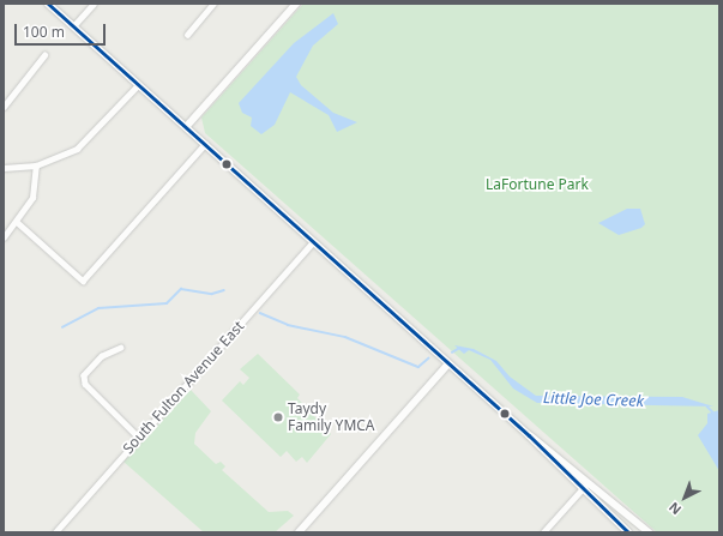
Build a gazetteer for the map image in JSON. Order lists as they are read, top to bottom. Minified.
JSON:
{"streets":{"street":["South Fulton Avenue East"]},"water":["Little Joe Creek"],"parks":["LaFortune Park"],"places":["Taydy Family YMCA"],"scale_bar":"100 m","north":"bottom left"}
